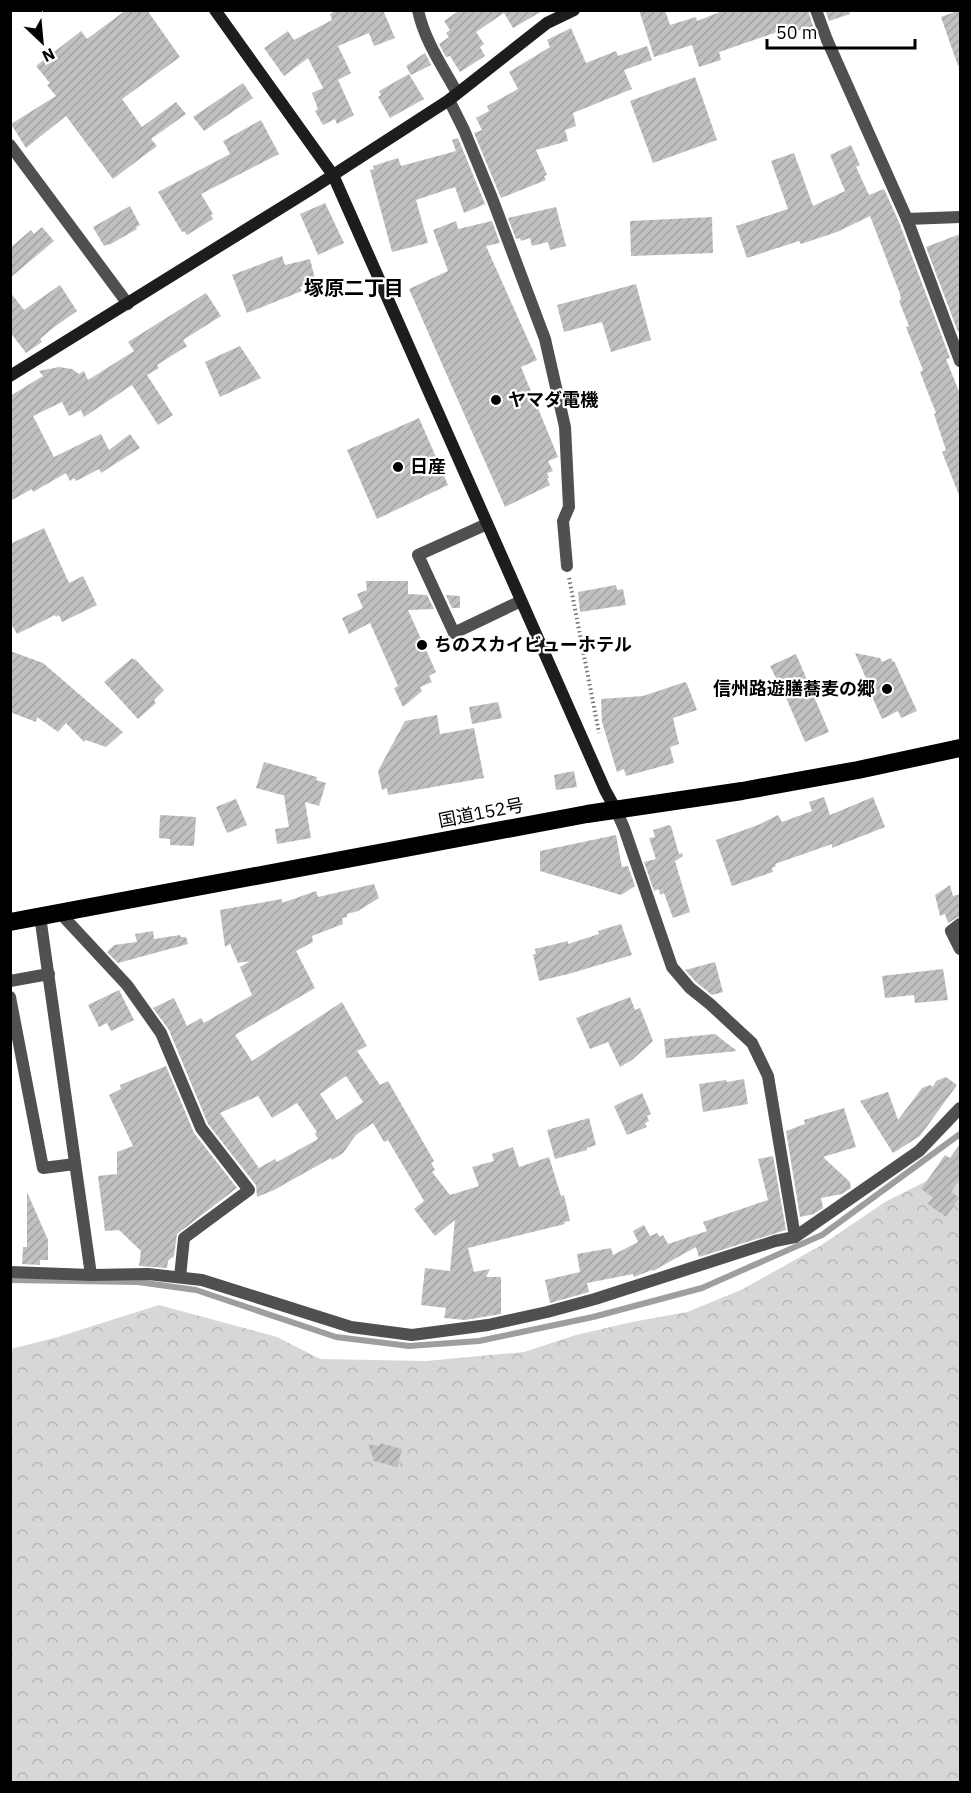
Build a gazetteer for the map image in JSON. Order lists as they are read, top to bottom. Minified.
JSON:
{"streets":{"highway":["国道152号"]},"districts":["塚原二丁目"],"places":["ヤマダ電機","日産","ちのスカイビューホテル","信州路遊膳蕎麦の郷"],"scale_bar":"50 m","north":"bottom right"}
